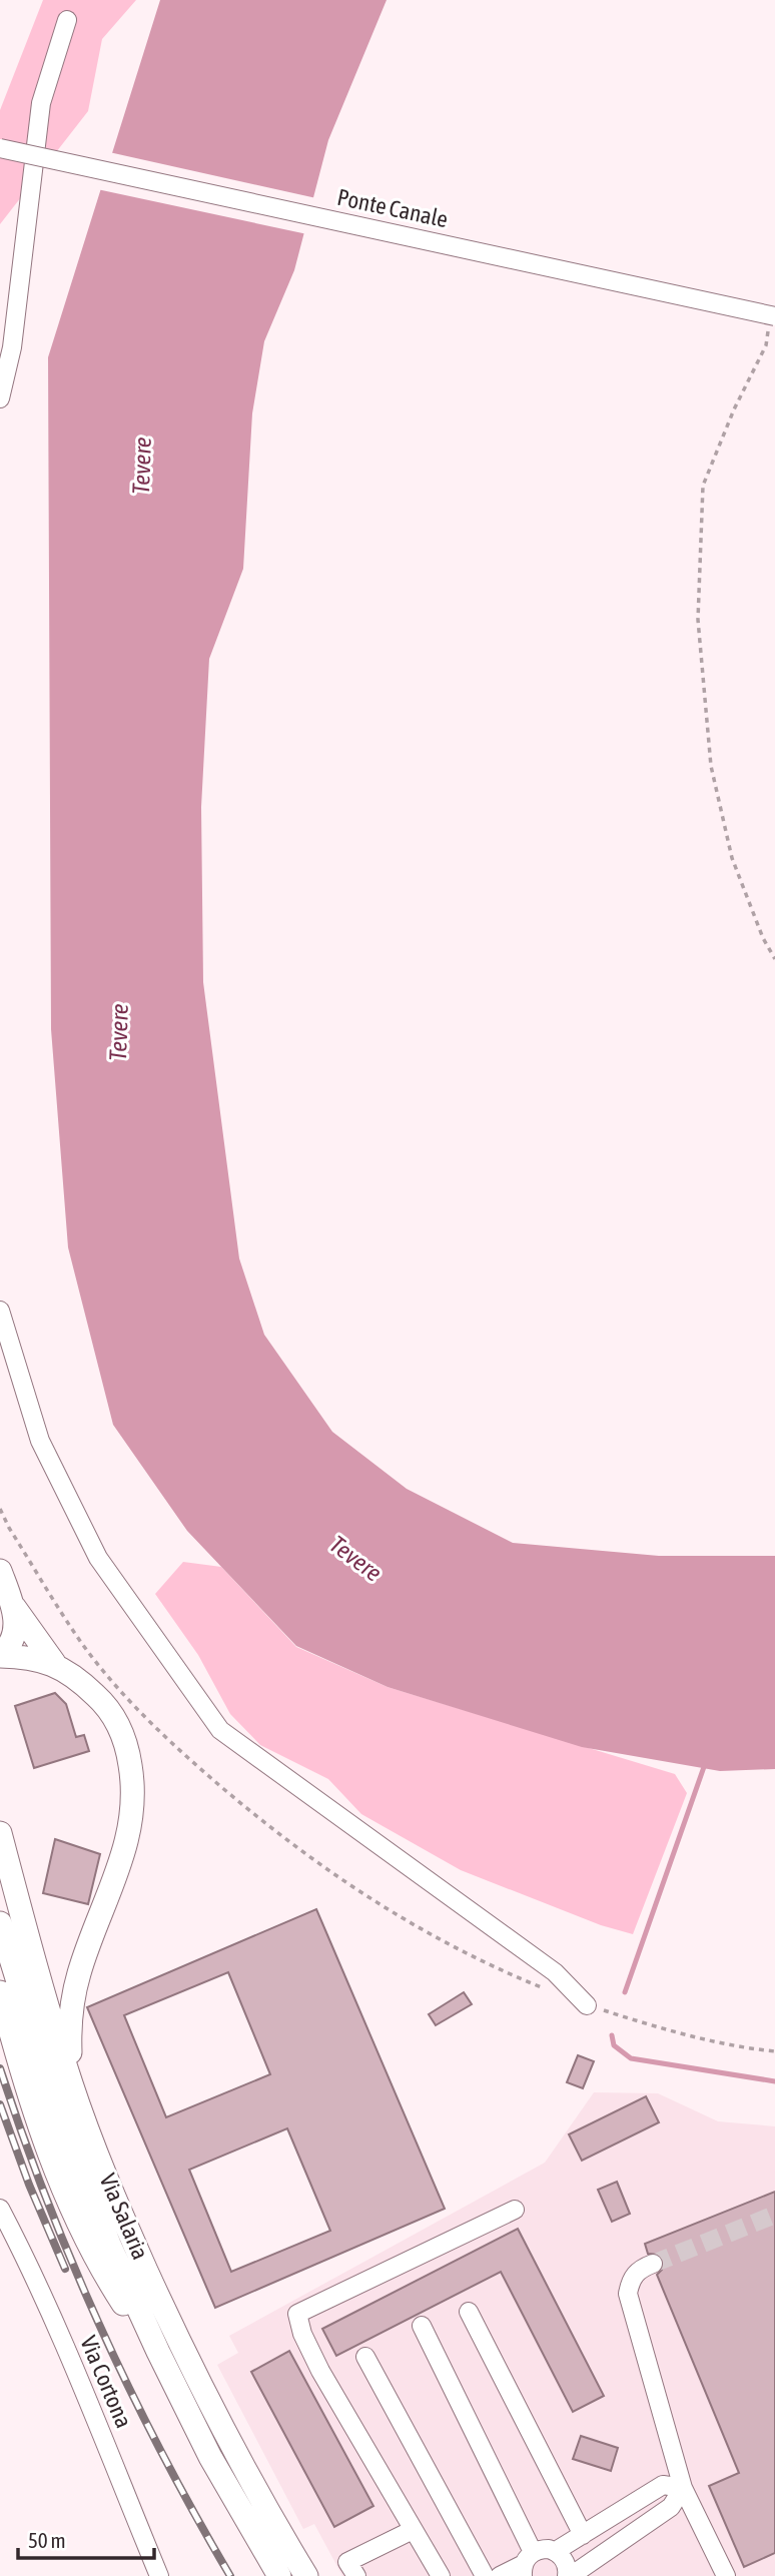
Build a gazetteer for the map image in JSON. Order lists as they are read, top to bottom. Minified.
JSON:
{"streets":{"main road":["Via Salaria"],"street":["Ponte Canale","Via Cortona"]},"water":["Tevere"],"scale_bar":"50 m"}
